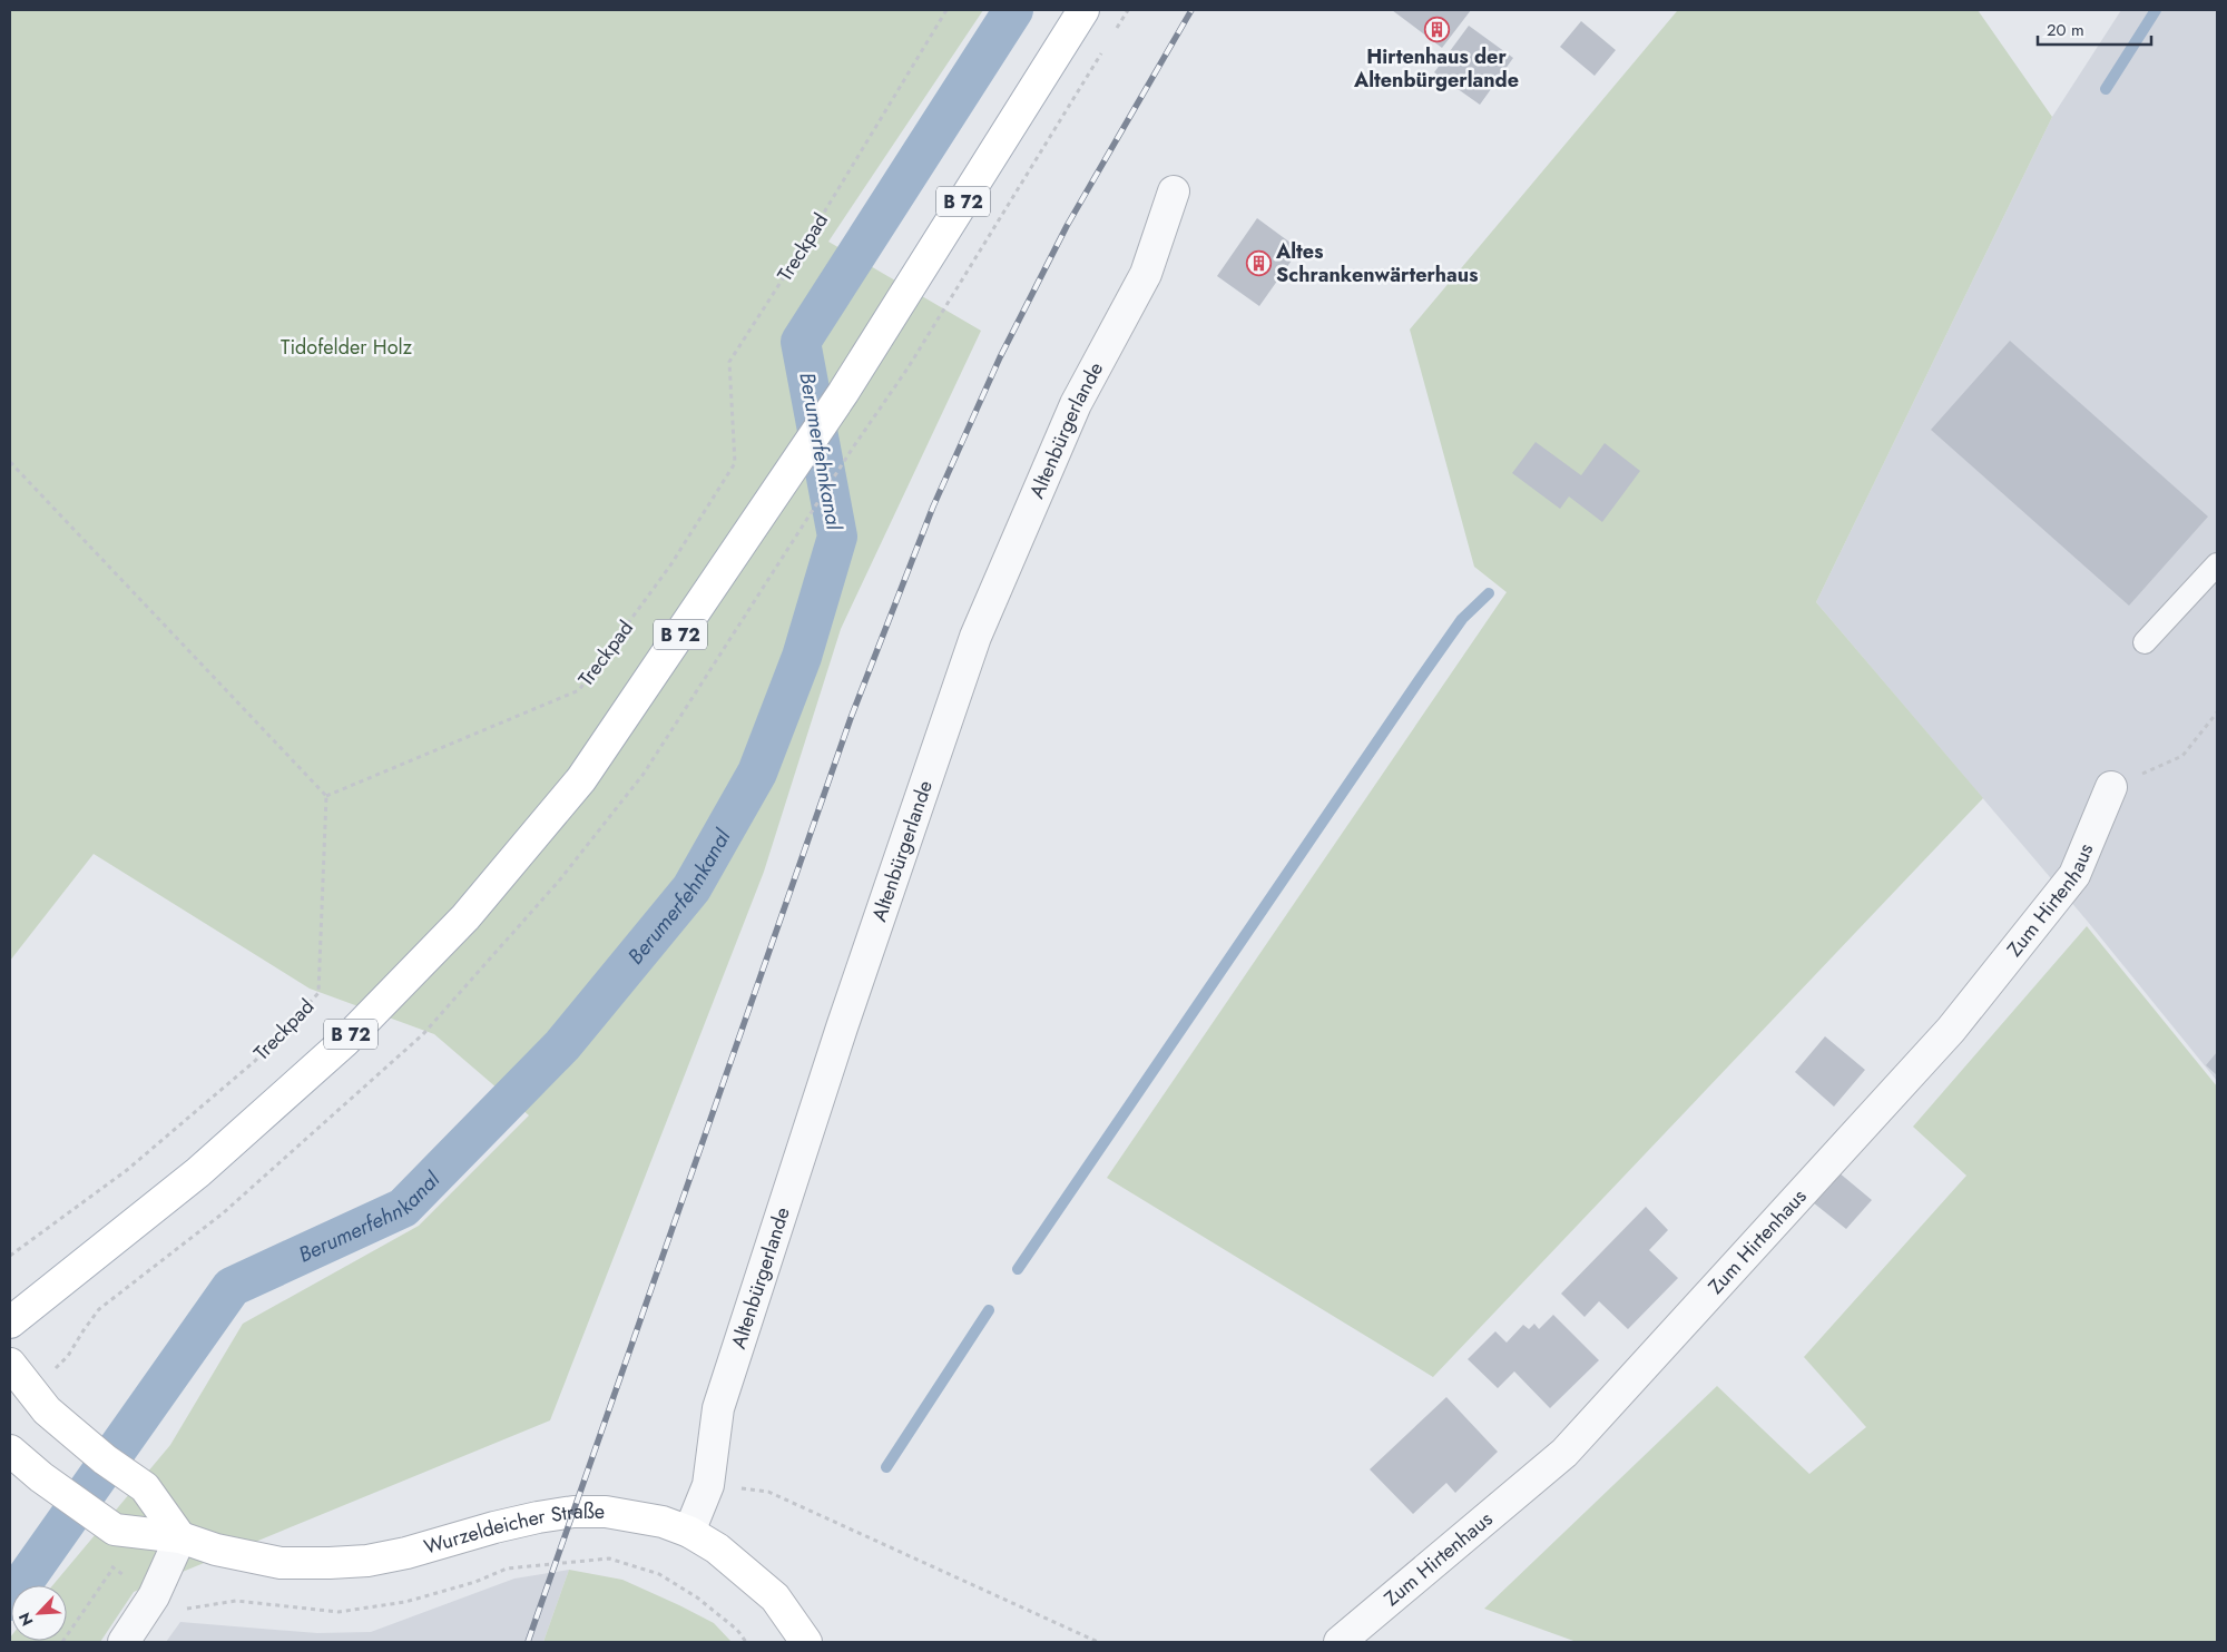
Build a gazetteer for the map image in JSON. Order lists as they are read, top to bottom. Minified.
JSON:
{"streets":{"main road":["B 72","Wurzeldeicher Straße"],"street":["Altenbürgerlande","Zum Hirtenhaus"],"path":["Treckpad"]},"crossings":[["Altenbürgerlande","Wurzeldeicher Straße"]],"water":["Berumerfehnkanal"],"parks":["Tidofelder Holz"],"places":{"building":["Hirtenhaus der Altenbürgerlande","Altes Schrankenwärterhaus"]},"scale_bar":"20 m","north":"bottom left"}
